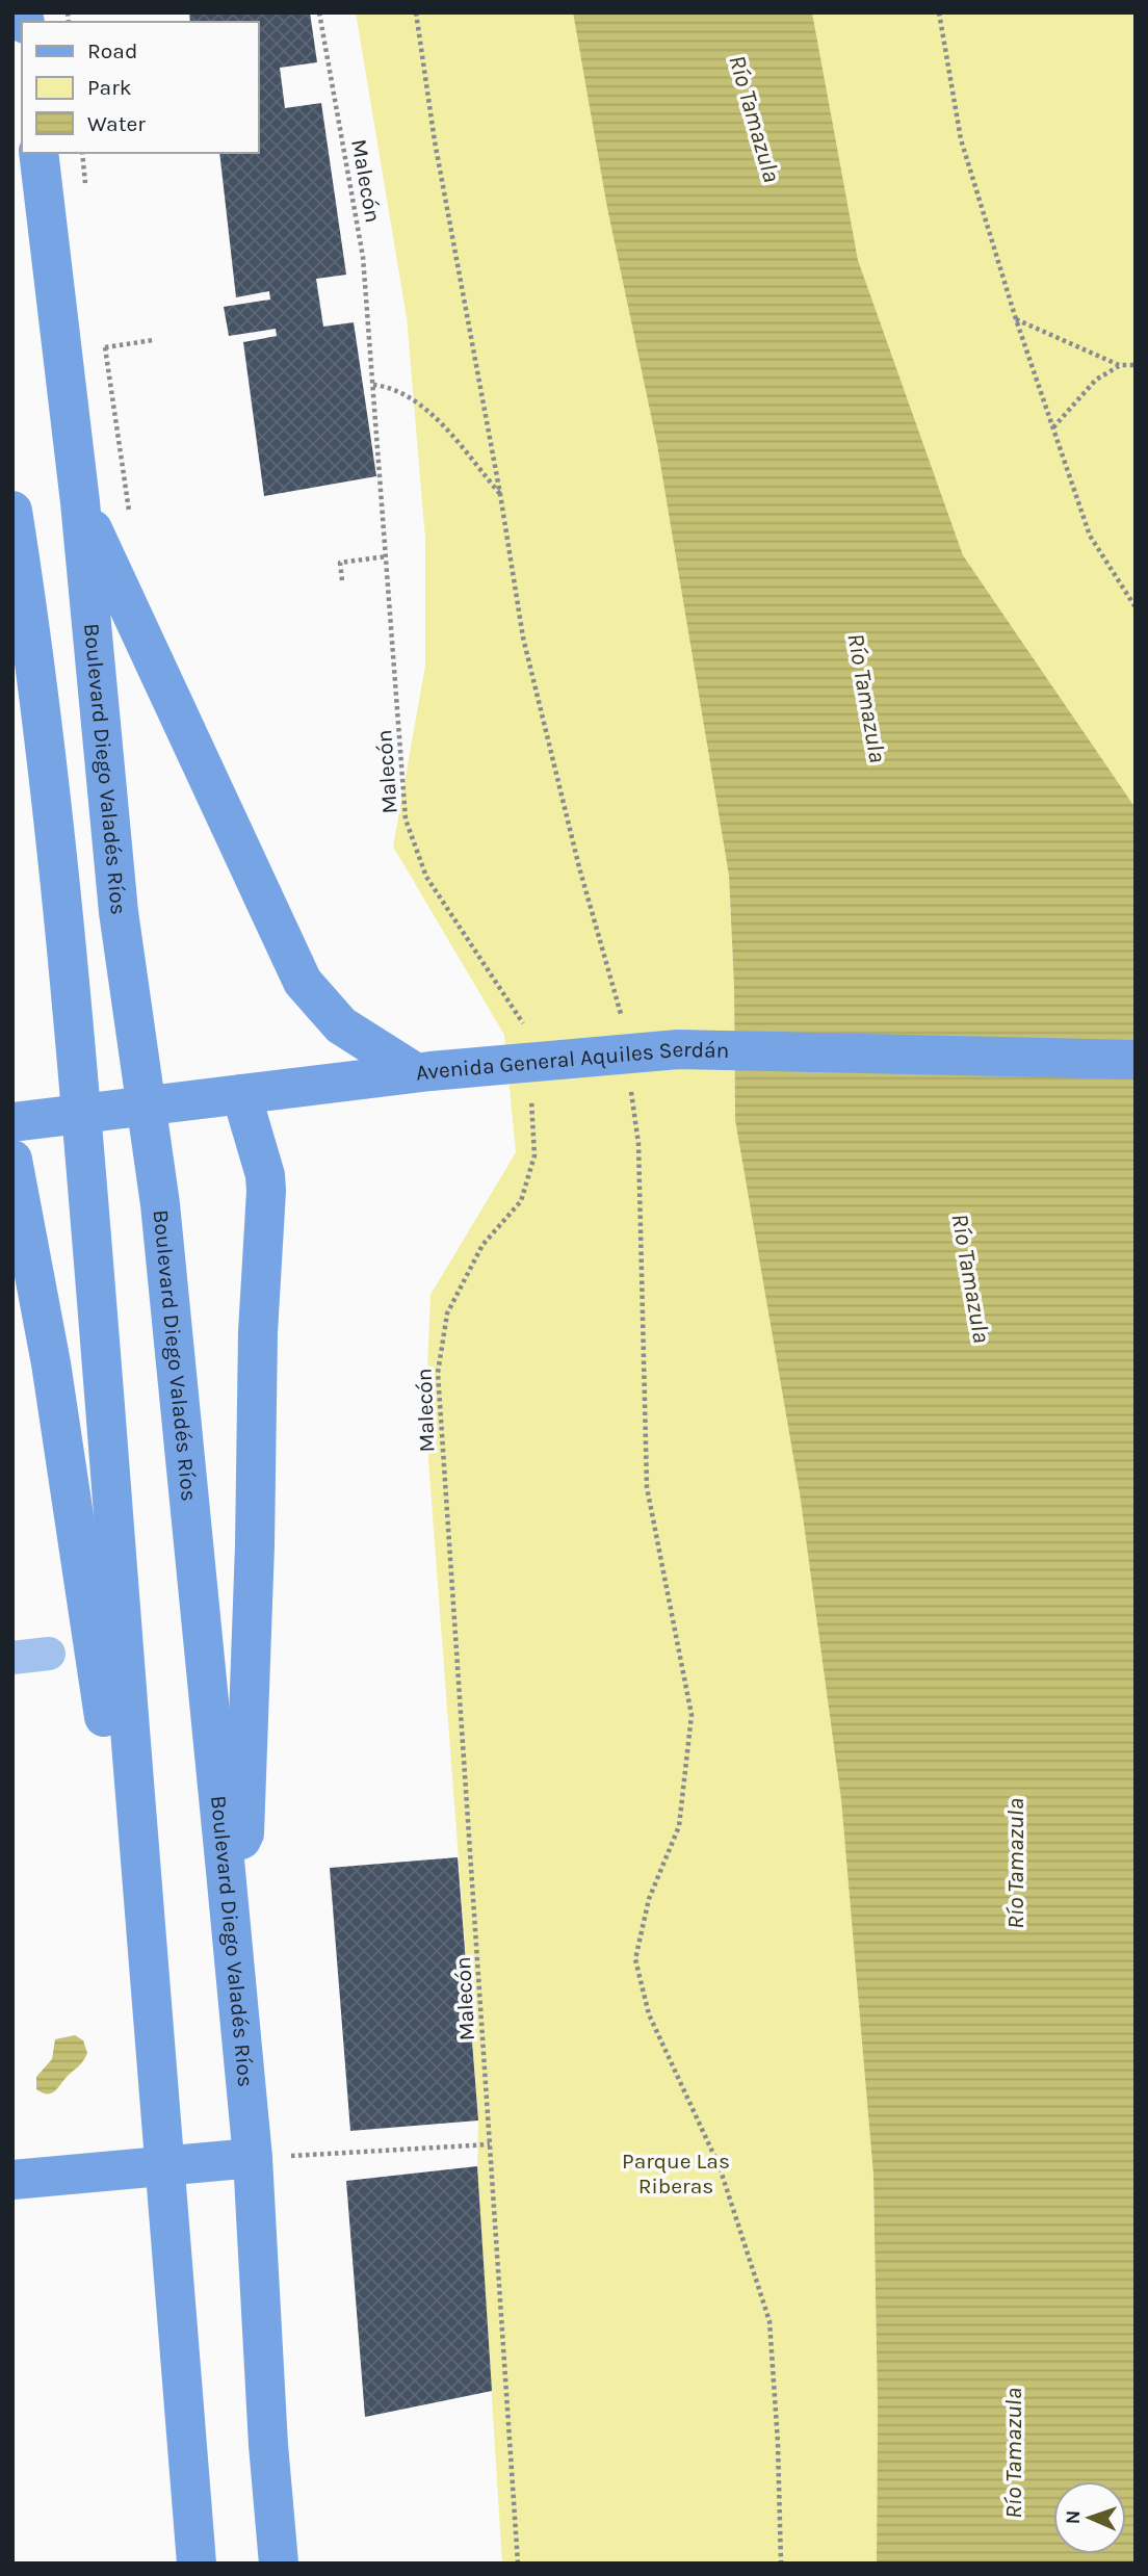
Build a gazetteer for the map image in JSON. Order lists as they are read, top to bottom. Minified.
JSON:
{"streets":{"main road":["Boulevard Diego Valadés Ríos","Avenida General Aquiles Serdán"],"path":["Malecón"]},"water":["Río Tamazula"],"parks":["Parque Las Riberas"],"legend":["Road","Park","Water"],"north":"left"}
